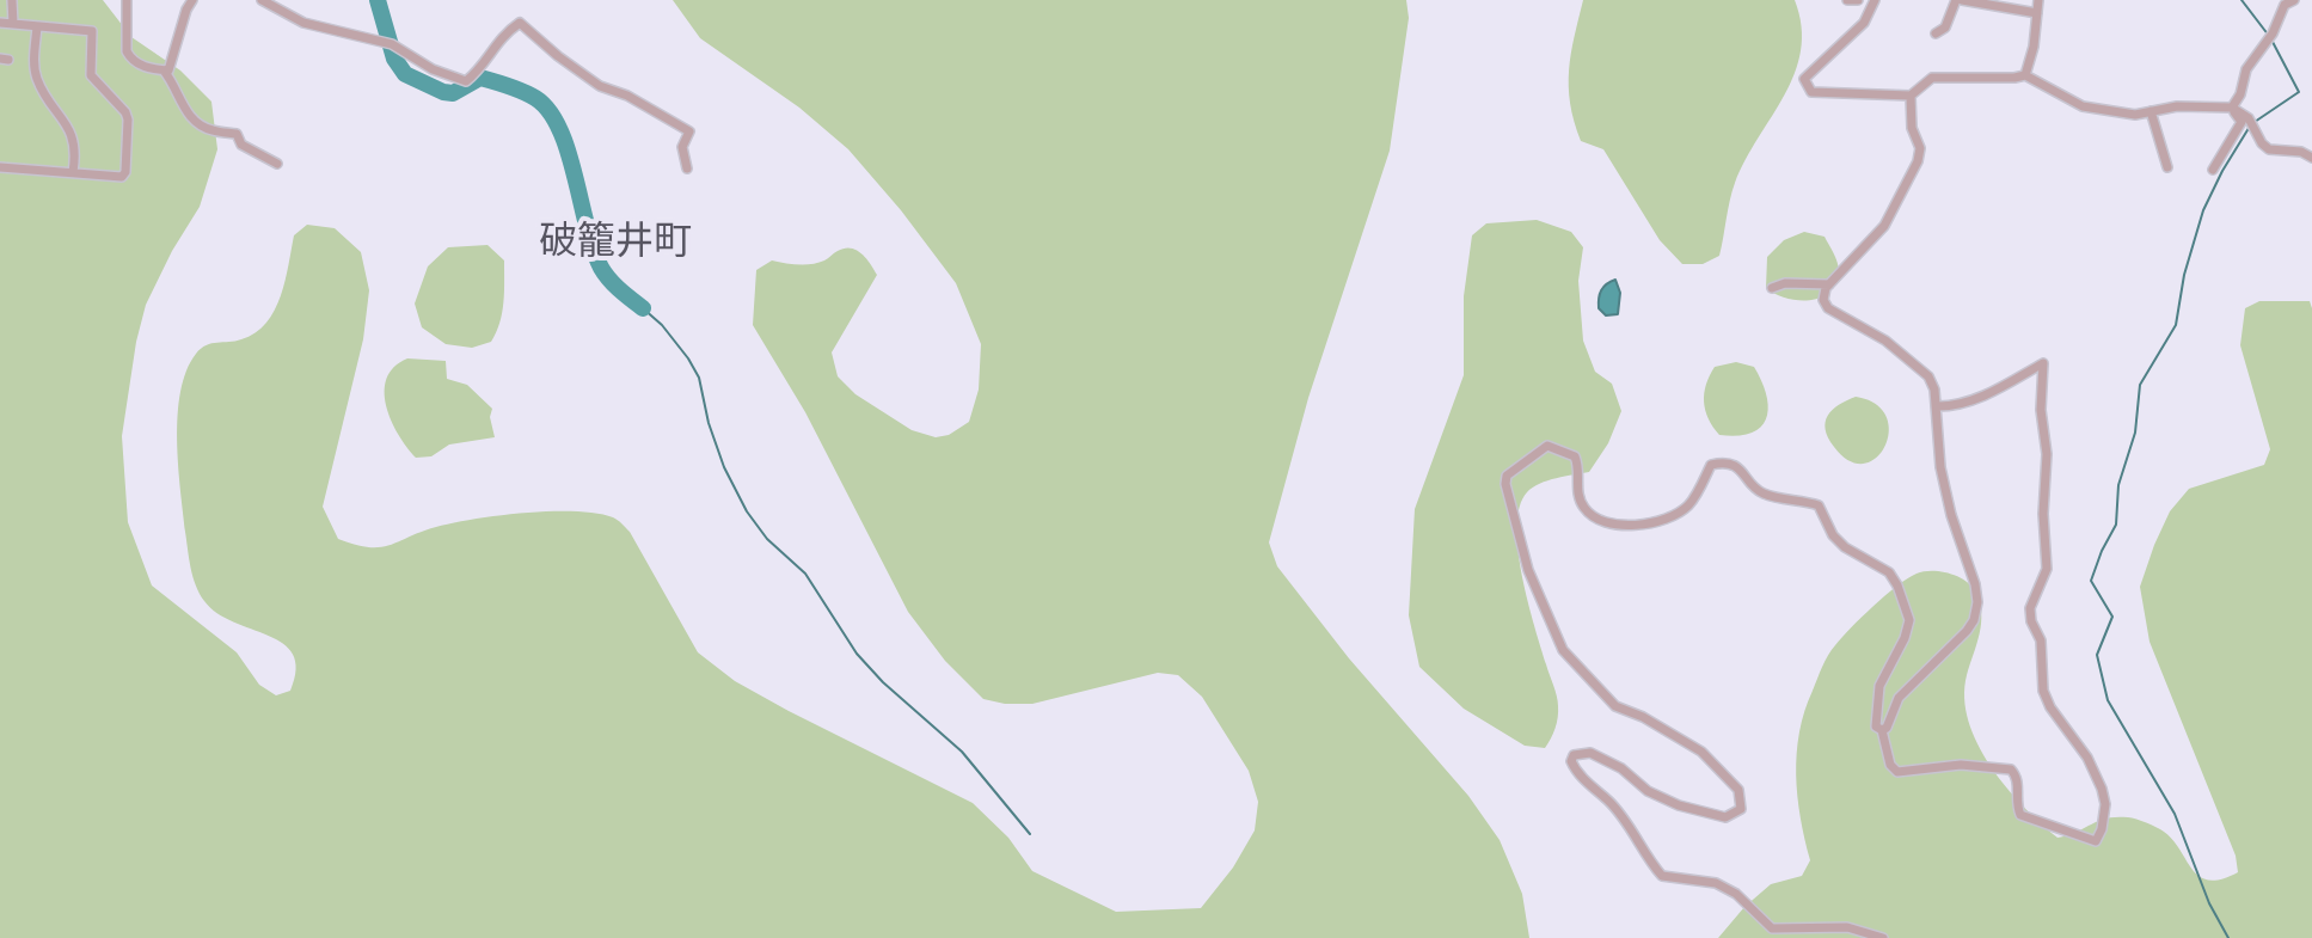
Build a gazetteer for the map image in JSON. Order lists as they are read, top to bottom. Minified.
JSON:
{"districts":["破籠井町"]}
